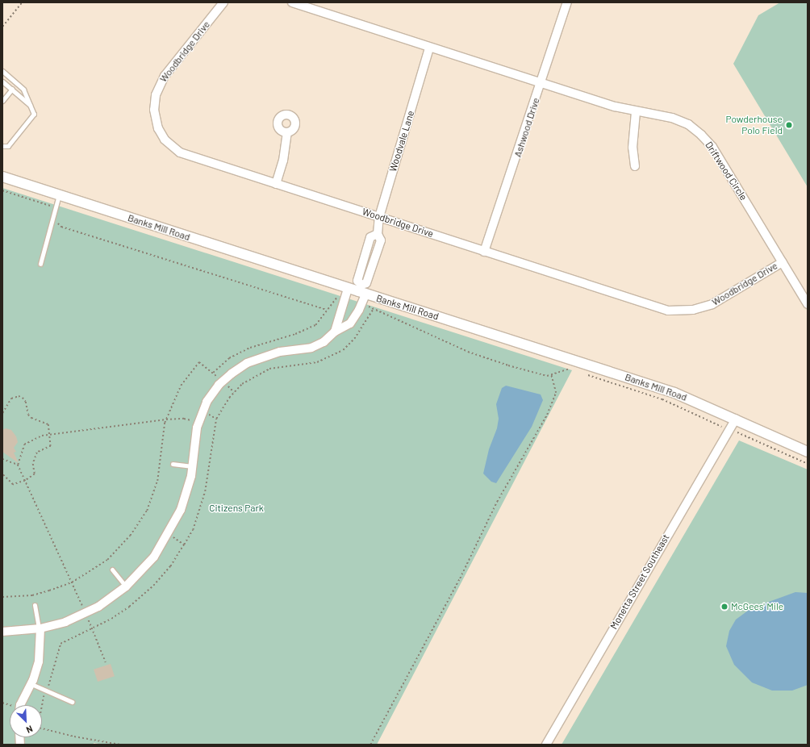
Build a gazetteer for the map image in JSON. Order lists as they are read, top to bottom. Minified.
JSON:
{"streets":{"street":["Woodbridge Drive","Ashwood Drive","Woodvale Lane","Driftwood Circle","Banks Mill Road","Monetta Street Southeast"]},"crossings":[["Woodbridge Drive","Ashwood Drive"],["Woodbridge Drive","Woodvale Lane"],["Woodbridge Drive","Driftwood Circle"],["Ashwood Drive","Driftwood Circle"],["Woodvale Lane","Banks Mill Road"],["Banks Mill Road","Monetta Street Southeast"]],"parks":["Citizens Park"],"places":["Powderhouse Polo Field","McGees' Mile"],"north":"bottom right"}
